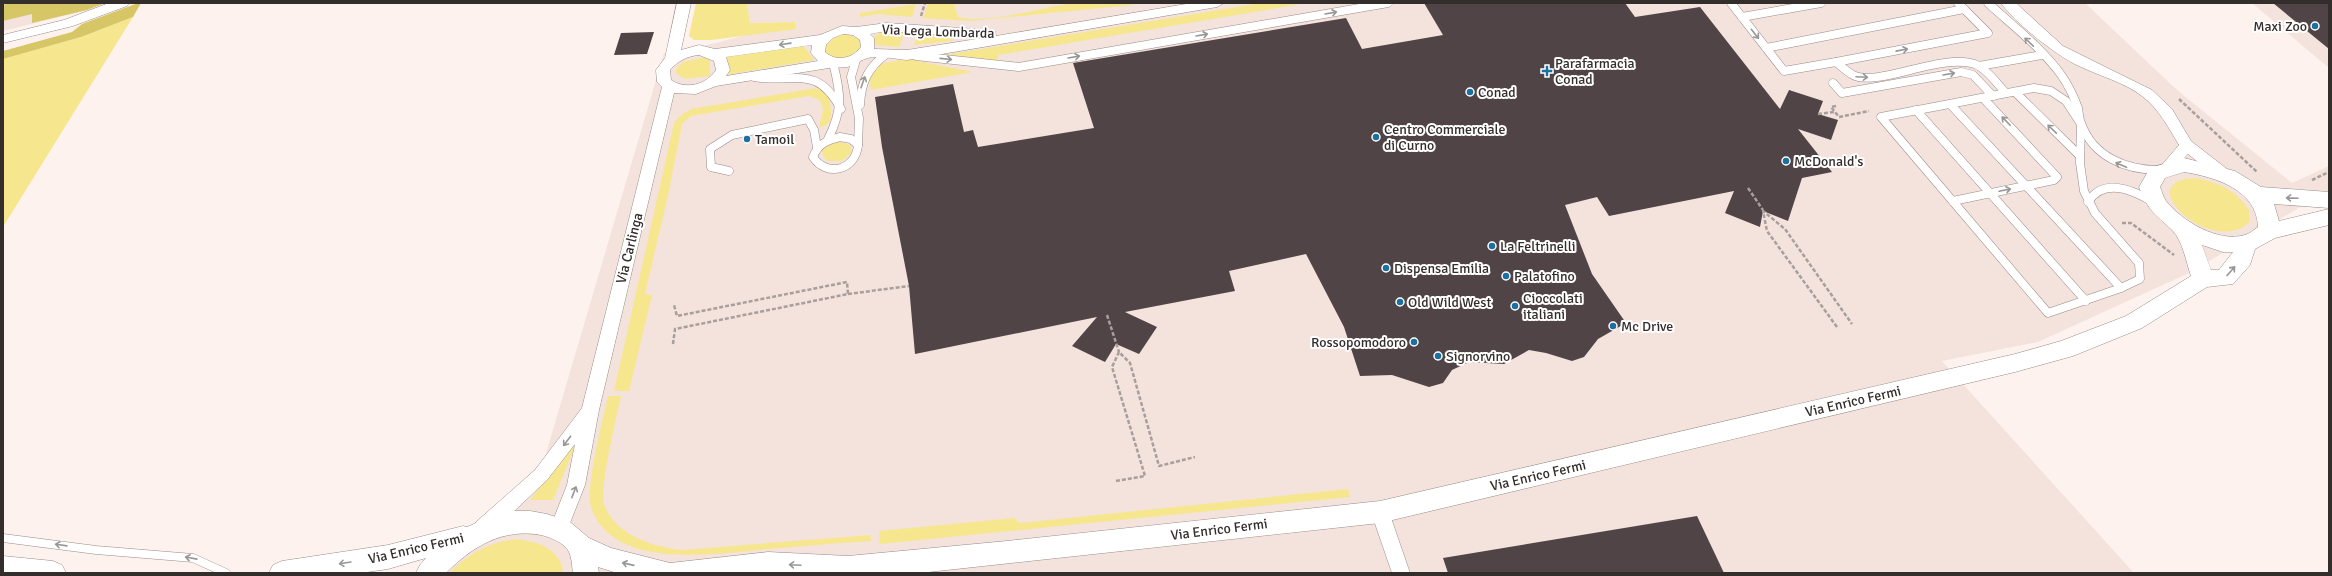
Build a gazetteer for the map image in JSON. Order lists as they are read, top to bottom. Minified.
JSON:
{"streets":{"street":["Via Lega Lombarda","Via Carlinga","Via Enrico Fermi"]},"crossings":[["Via Lega Lombarda","Via Carlinga"],["Via Carlinga","Via Enrico Fermi"]],"places":{"other":["Maxi Zoo","Conad","Centro Commerciale di Curno","Tamoil","McDonald's","La Feltrinelli","Dispensa Emilia","Palatofino","Old Wild West","Cioccolati italiani","Mc Drive","Rossopomodoro","Signorvino"],"health":["Parafarmacia Conad"]}}
